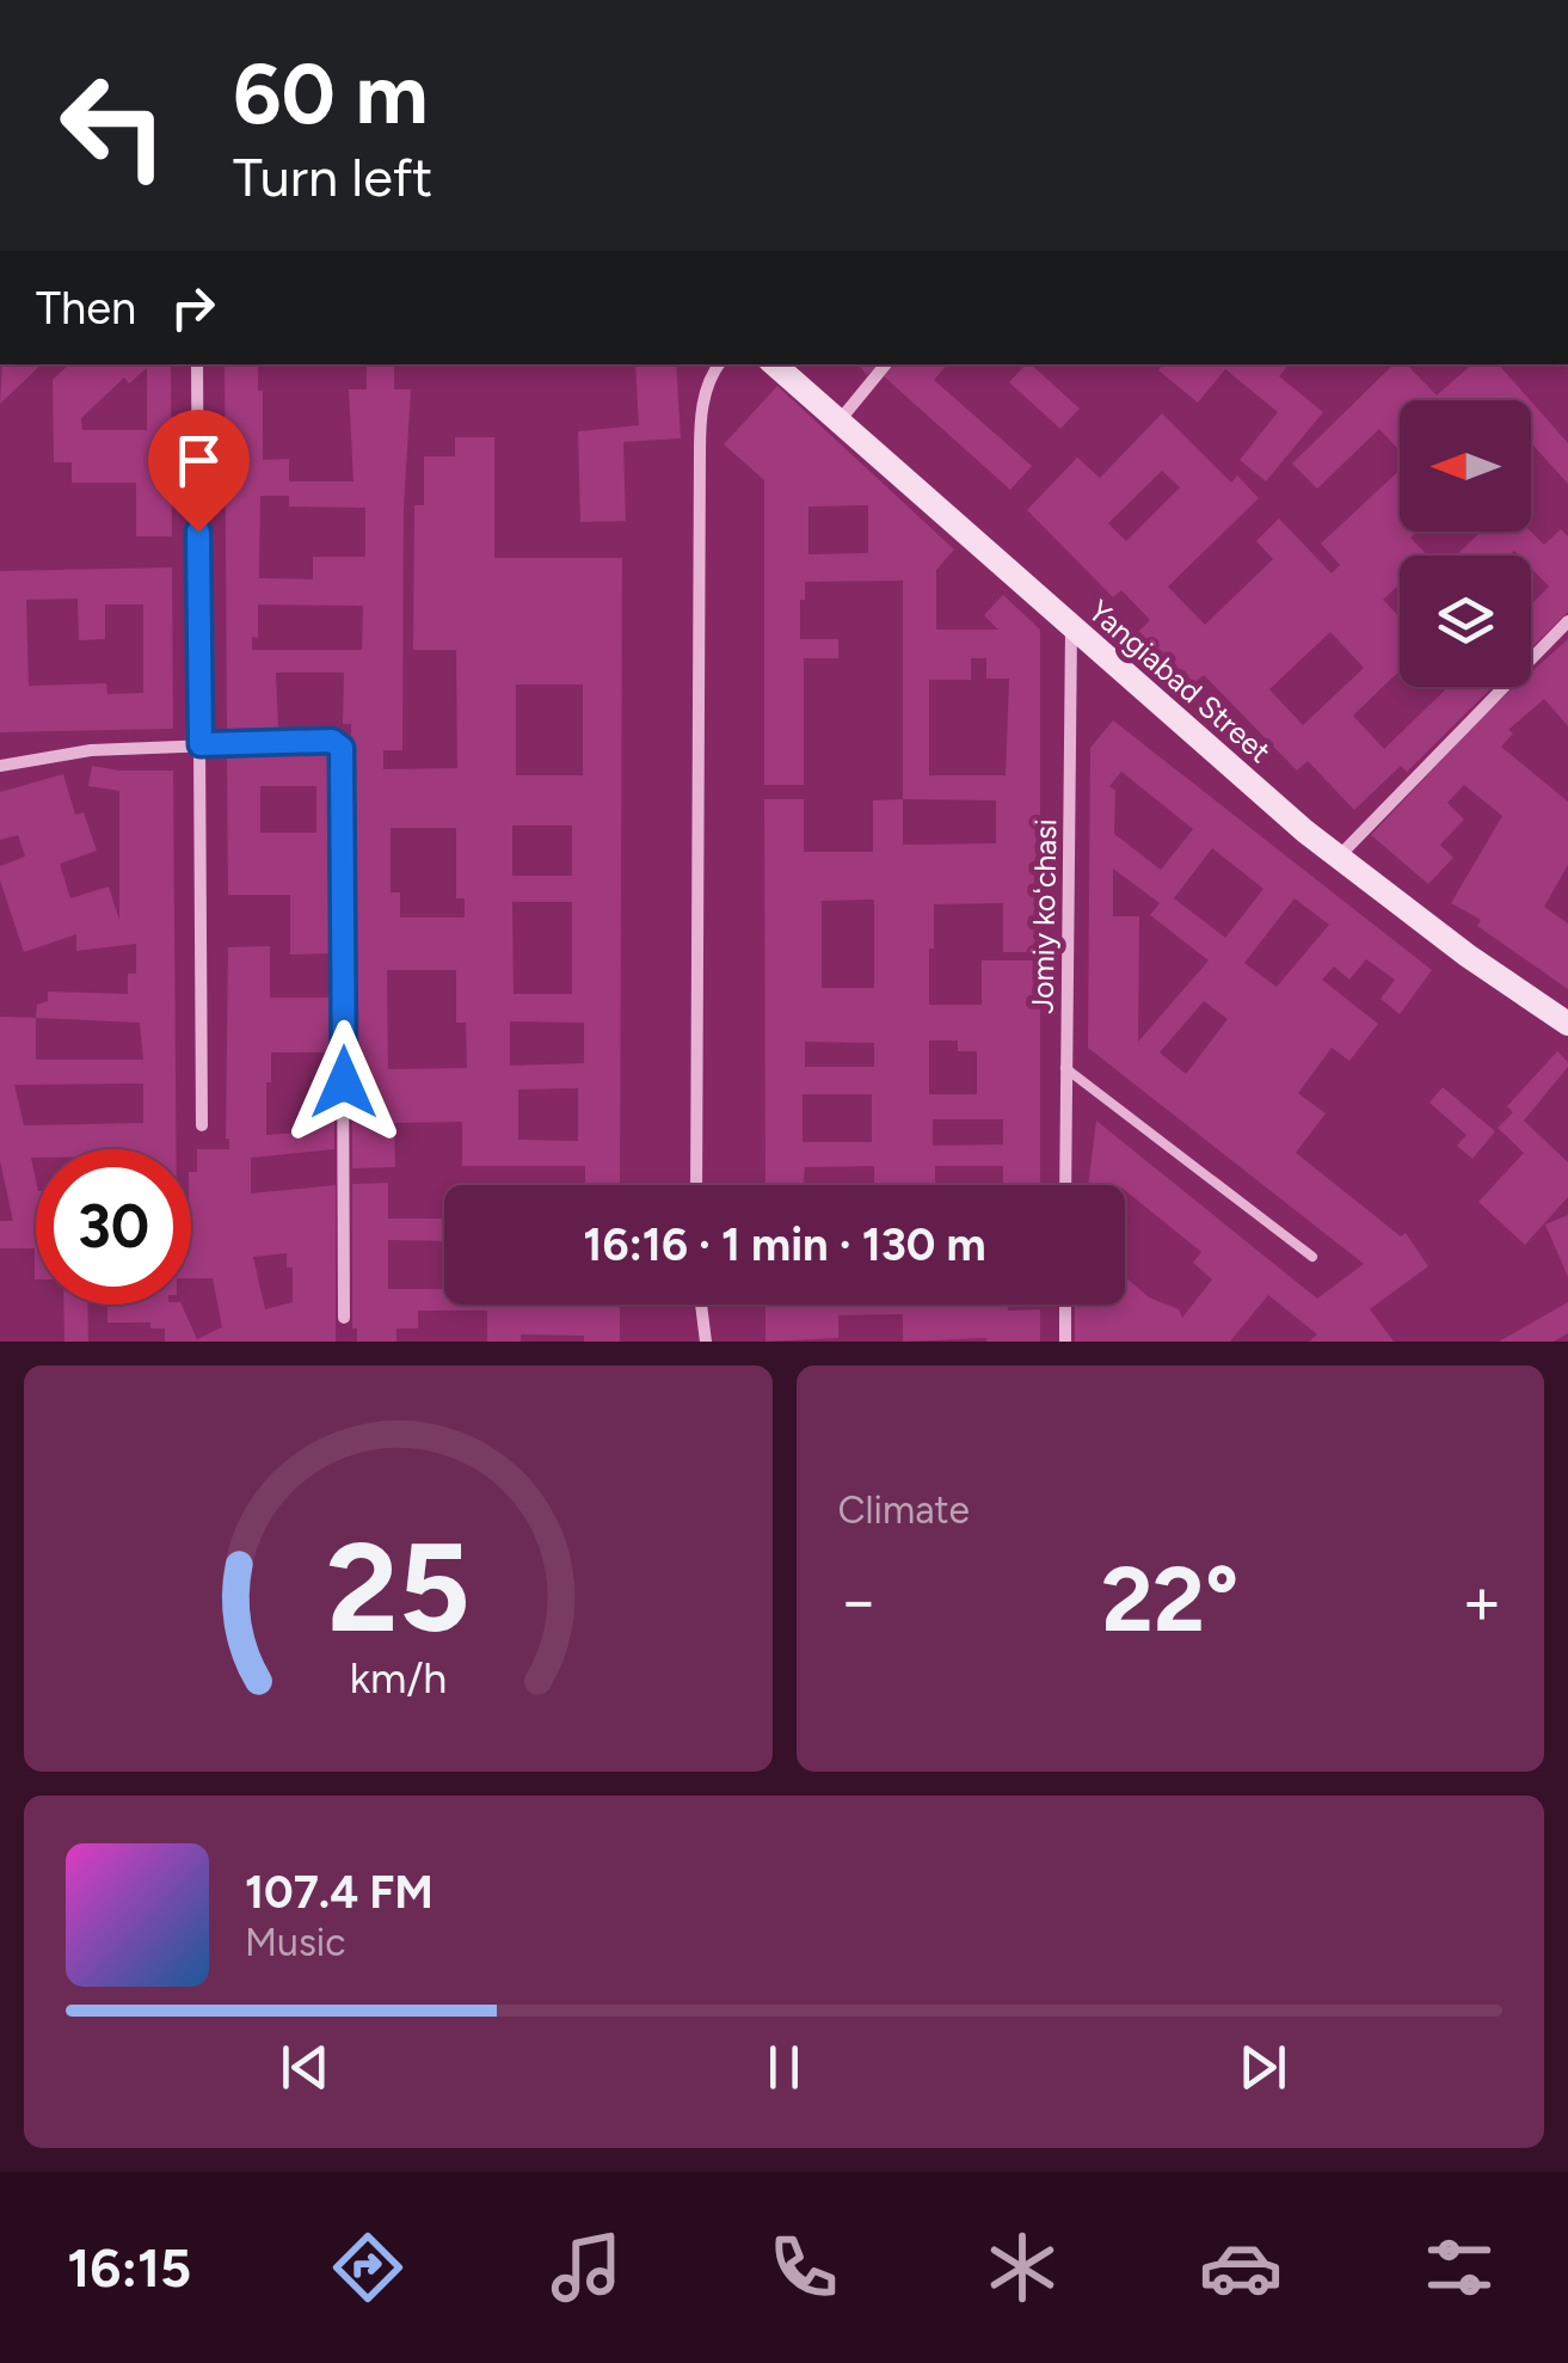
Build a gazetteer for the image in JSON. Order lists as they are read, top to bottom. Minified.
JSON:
{"streets":{"street":["Yangiabad Street","Jomiy koʻchasi"]},"crossings":[["Yangiabad Street","Jomiy koʻchasi"]],"north":"left","page":{"turn":["60 m","Turn left"],"then":"Then","limit":"30","trip":"16:16 · 1 min · 130 m","tile":"Climate","heat":["−","22°","+"],"song":["107.4 FM","Music"],"tabs":"16:15","gauge":["25","km/h"]}}
